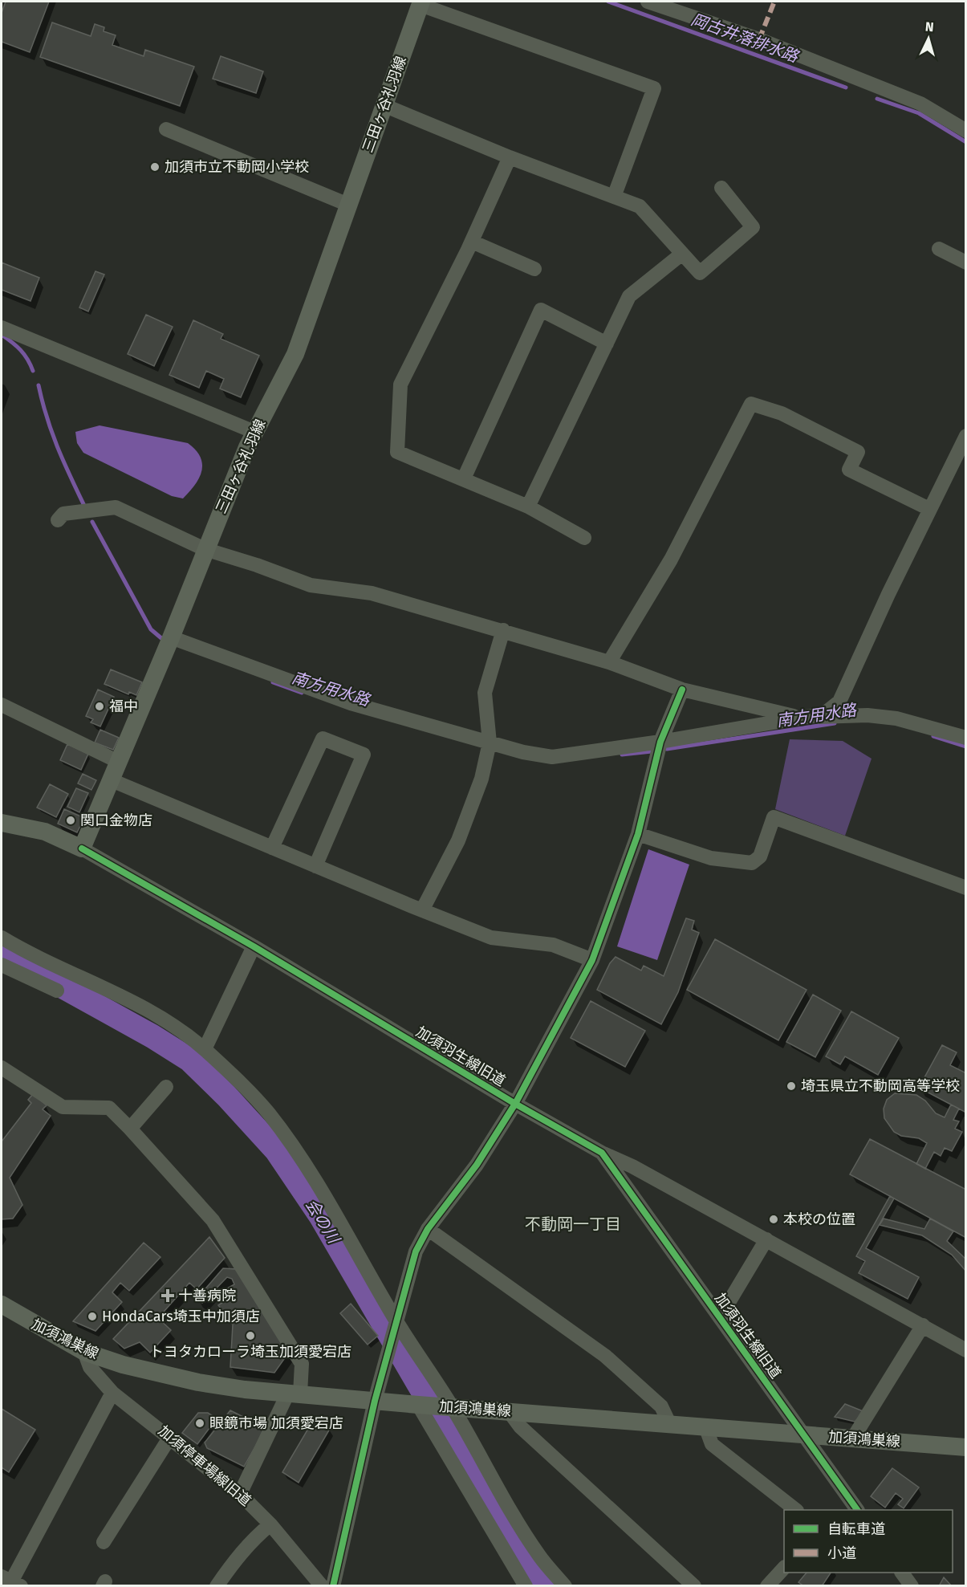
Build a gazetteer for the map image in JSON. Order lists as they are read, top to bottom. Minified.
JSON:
{"streets":{"main road":["三田ヶ谷礼羽線","加須鴻巣線"],"street":["加須羽生線旧道","加須停車場線旧道"]},"crossings":[["三田ヶ谷礼羽線","加須羽生線旧道"],["加須羽生線旧道","加須鴻巣線"],["加須鴻巣線","加須停車場線旧道"]],"districts":["不動岡一丁目"],"water":["岡古井落排水路","南方用水路","会の川"],"places":{"other":["加須市立不動岡小学校","福中","関口金物店","埼玉県立不動岡高等学校","本校の位置","HondaCars埼玉中加須店","トヨタカローラ埼玉加須愛宕店","眼鏡市場 加須愛宕店"],"health":["十善病院"]},"legend":["自転車道","小道"],"north":"top"}
